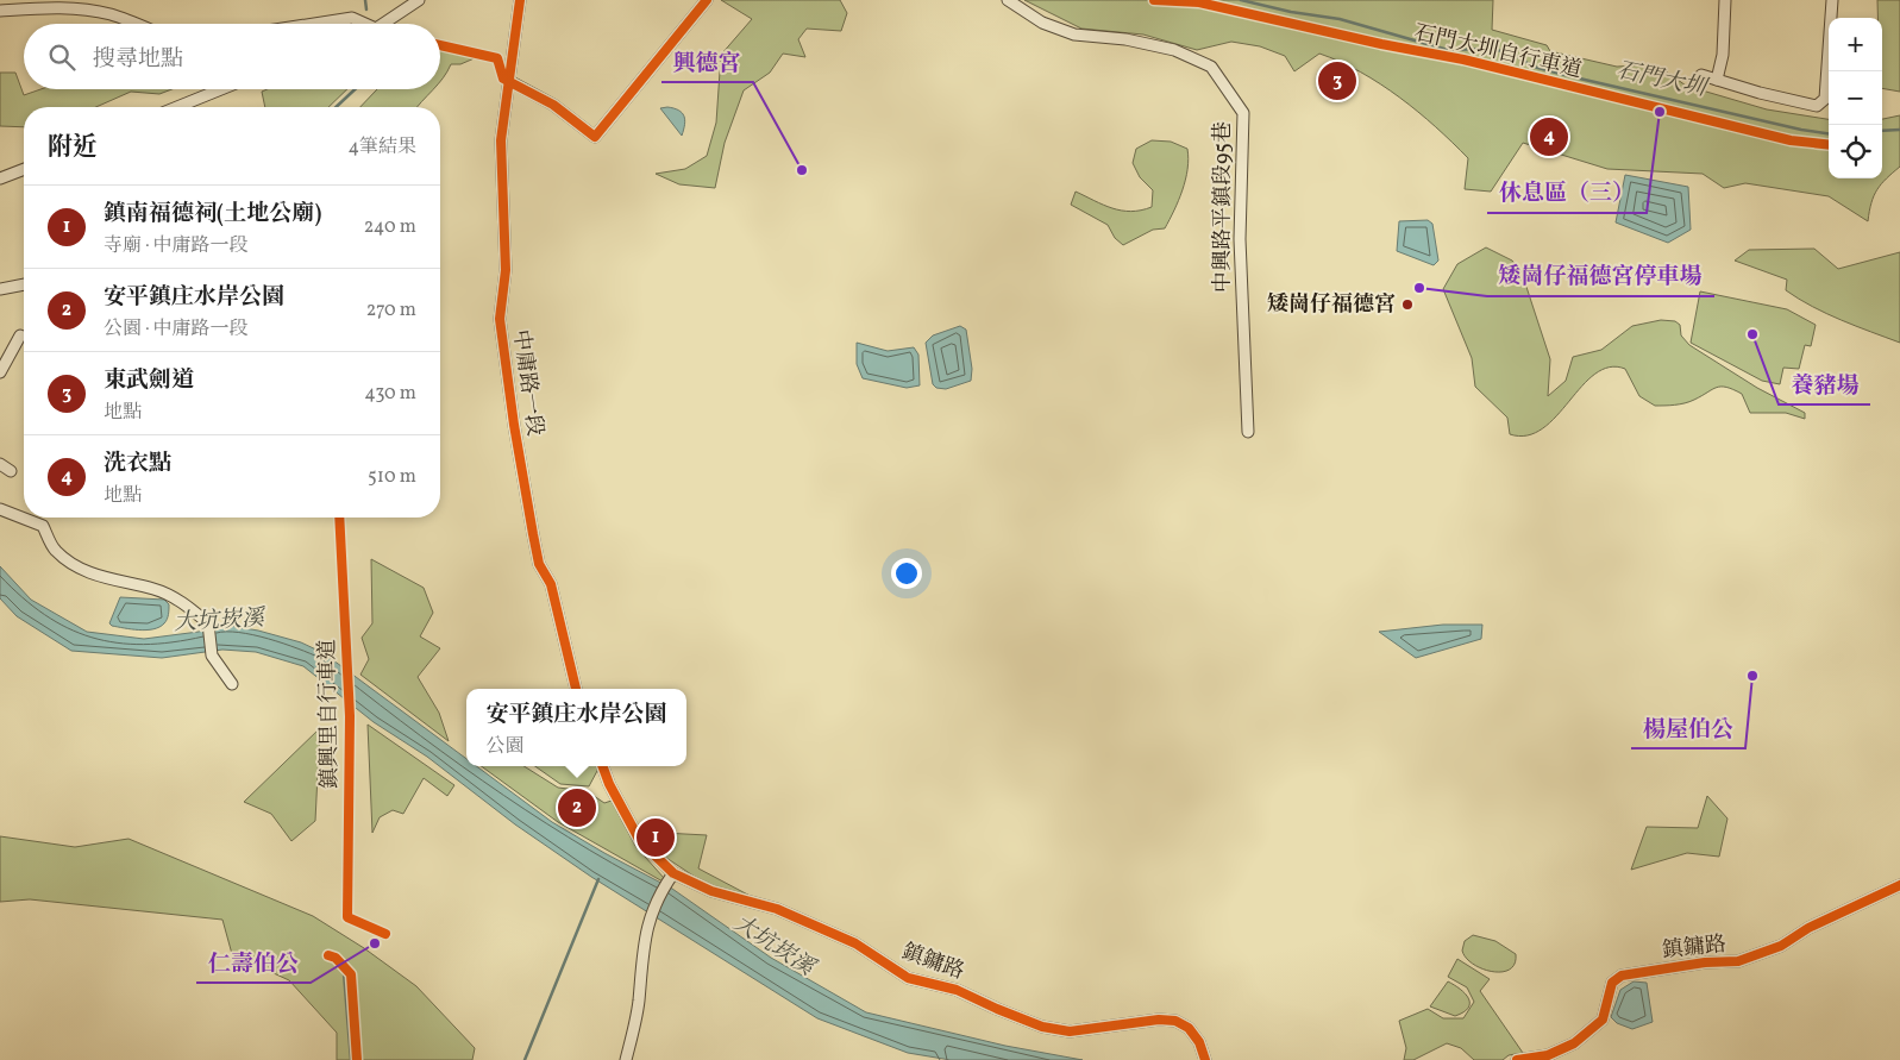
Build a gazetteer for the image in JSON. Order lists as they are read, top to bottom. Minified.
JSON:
{"streets":{"street":["中興路平鎮段95巷","中庸路一段","鎮鏞路"],"cycle path":["石門大圳自行車道","鎮興里自行車道"]},"water":["石門大圳","大坑崁溪"],"places":["休息區（三）","興德宮","矮崗仔福德宮停車場","矮崗仔福德宮","養豬場","楊屋伯公","仁壽伯公"],"page":{"map_buttons":["+","−"],"search":"搜尋地點","pins":["3","4","2","1"],"heading":["附近","4筆結果"],"list":[{"mark":"1","name":"鎮南福德祠(土地公廟)","note":"寺廟 · 中庸路一段","value":"240 m"},{"mark":"2","name":"安平鎮庄水岸公園","note":"公園 · 中庸路一段","value":"270 m"},{"mark":"3","name":"東武劍道","note":"地點","value":"430 m"},{"mark":"4","name":"洗衣點","note":"地點","value":"510 m"}],"popup":["安平鎮庄水岸公園","公園"]}}
